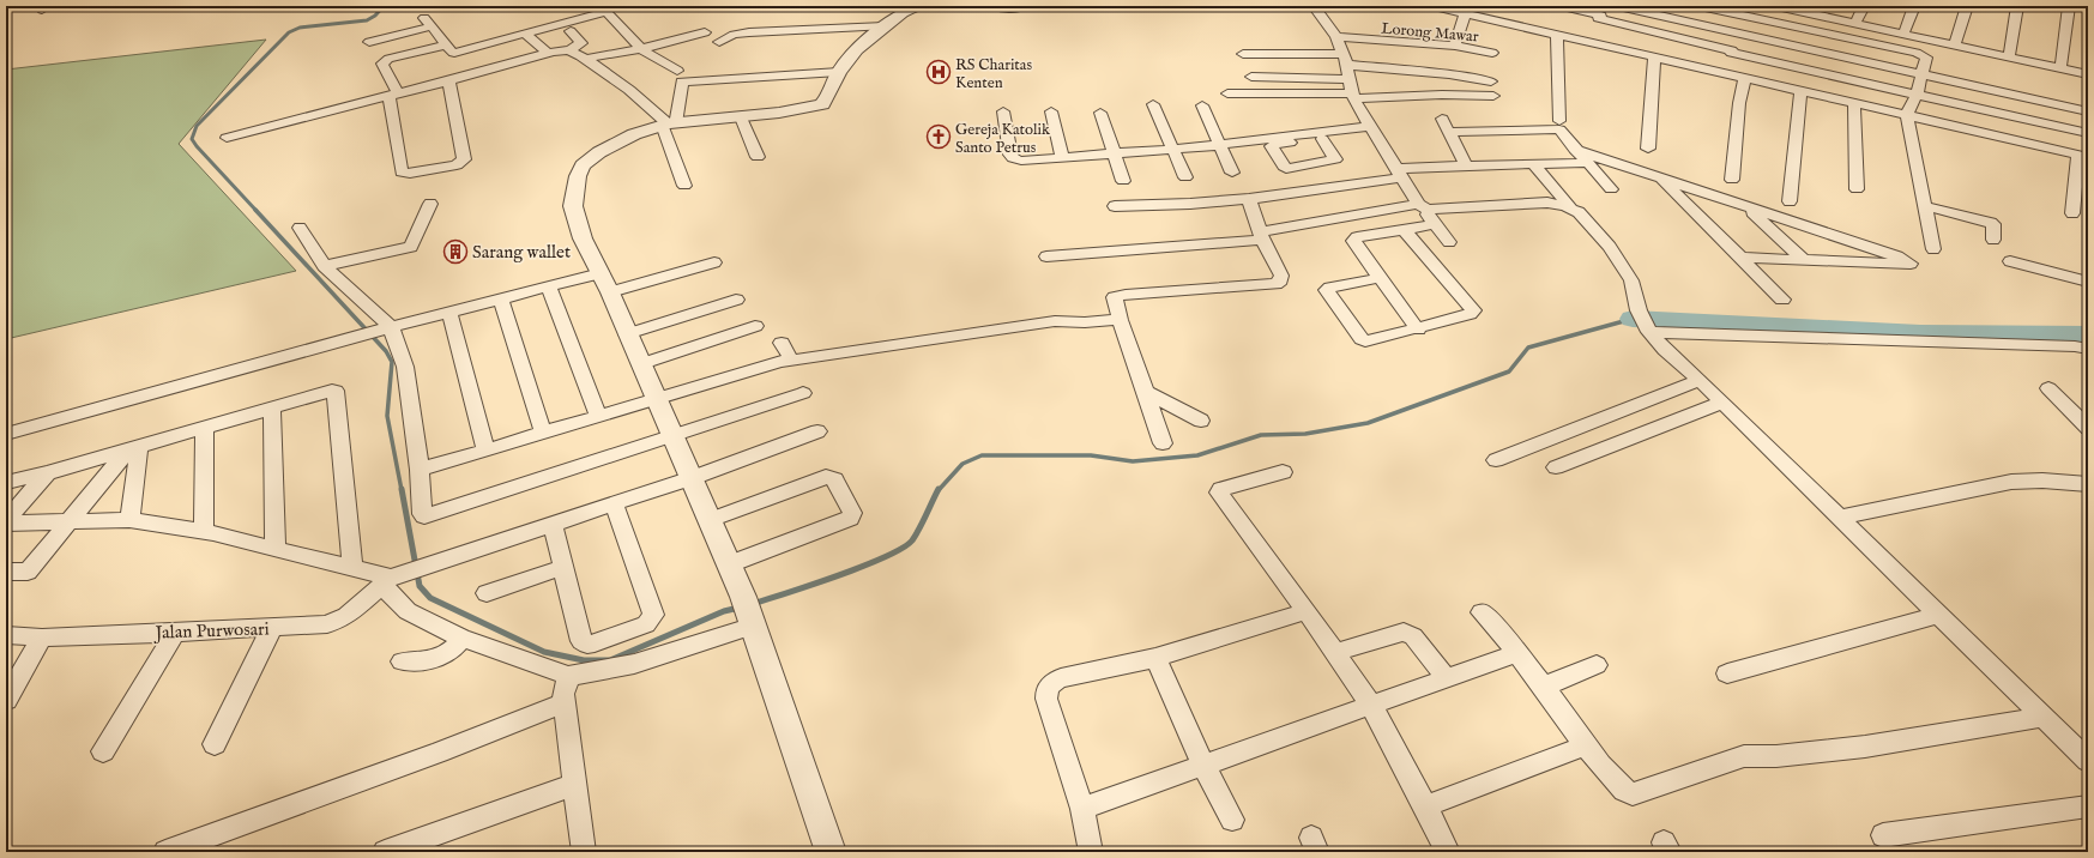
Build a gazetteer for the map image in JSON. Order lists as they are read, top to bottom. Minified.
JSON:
{"streets":{"street":["Lorong Mawar","Jalan Purwosari"]},"places":{"hospital":["RS Charitas Kenten"],"church":["Gereja Katolik Santo Petrus"],"building":["Sarang wallet"]}}
